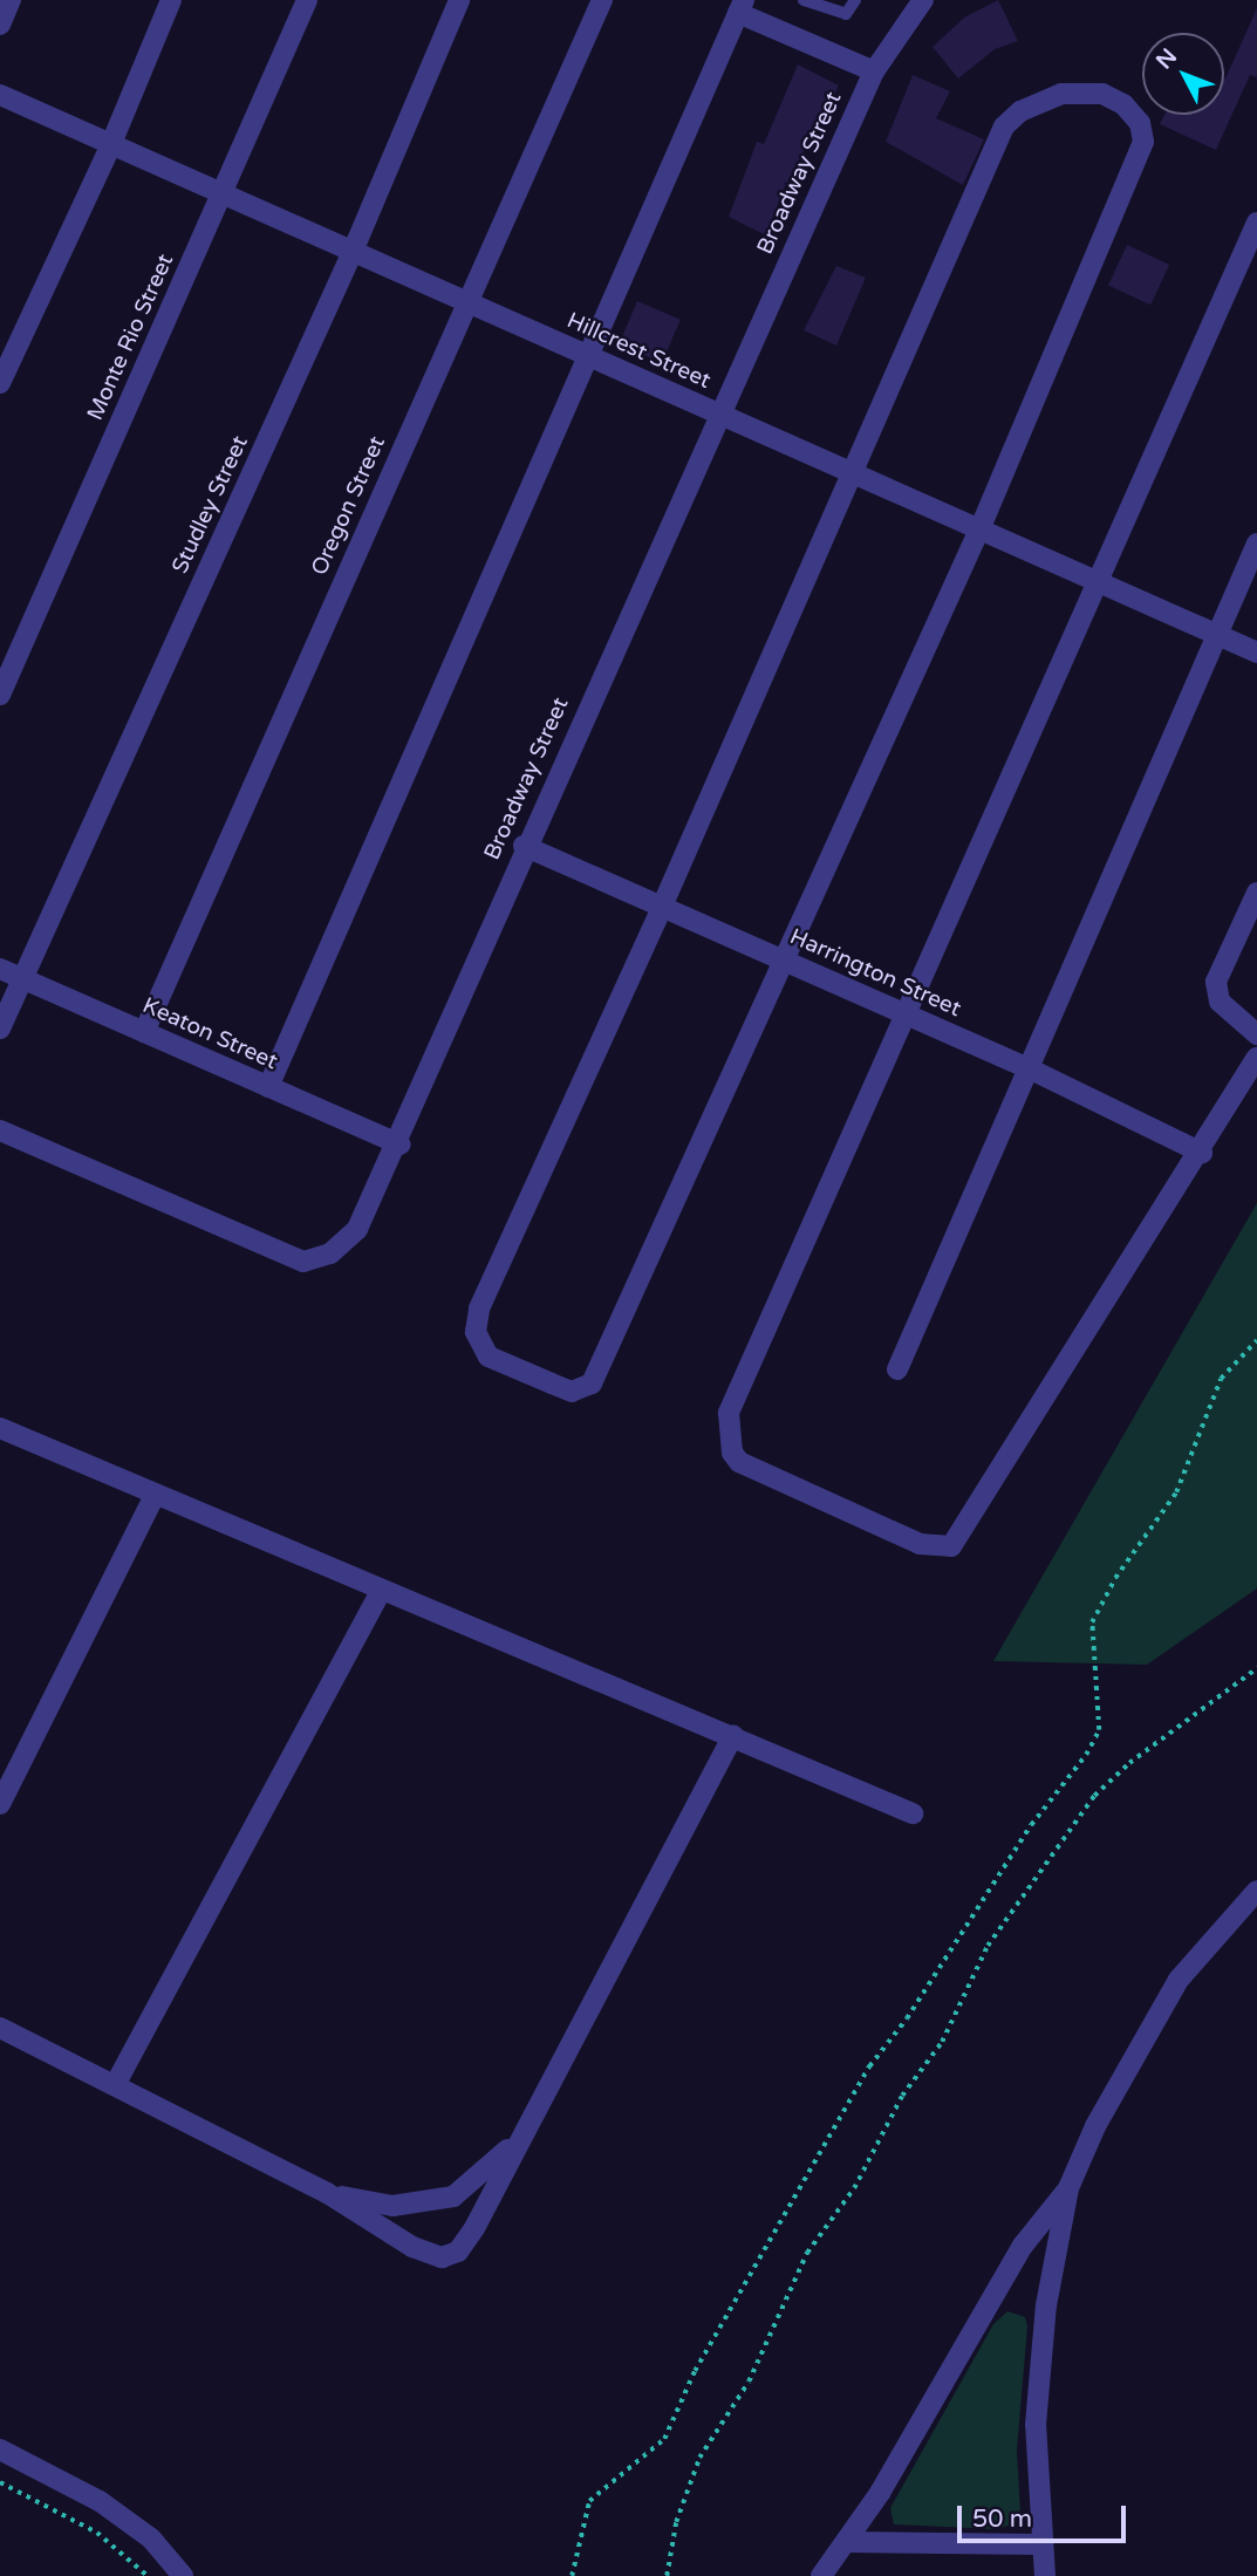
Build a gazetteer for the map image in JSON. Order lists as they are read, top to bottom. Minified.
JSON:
{"streets":{"street":["Broadway Street","Monte Rio Street","Hillcrest Street","Studley Street","Oregon Street","Harrington Street","Keaton Street"]},"crossings":[["Broadway Street","Hillcrest Street"],["Broadway Street","Harrington Street"],["Broadway Street","Keaton Street"],["Monte Rio Street","Hillcrest Street"],["Hillcrest Street","Studley Street"],["Hillcrest Street","Oregon Street"],["Studley Street","Keaton Street"],["Oregon Street","Keaton Street"]],"scale_bar":"50 m","north":"top left"}
